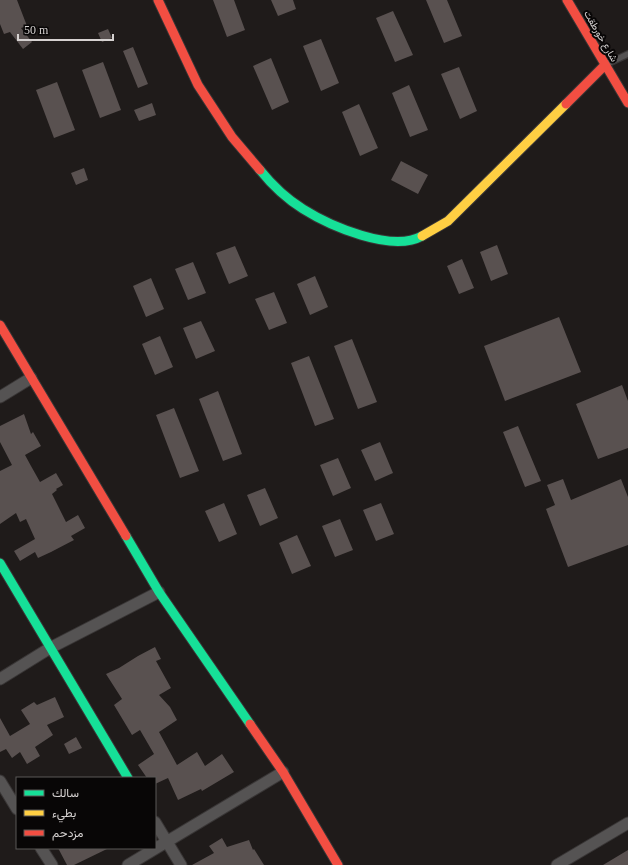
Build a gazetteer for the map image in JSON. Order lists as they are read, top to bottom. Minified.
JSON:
{"streets":{"street":["شارع خورطقت"]},"legend":["سالك","بطيء","مزدحم"],"scale_bar":"50 m"}
